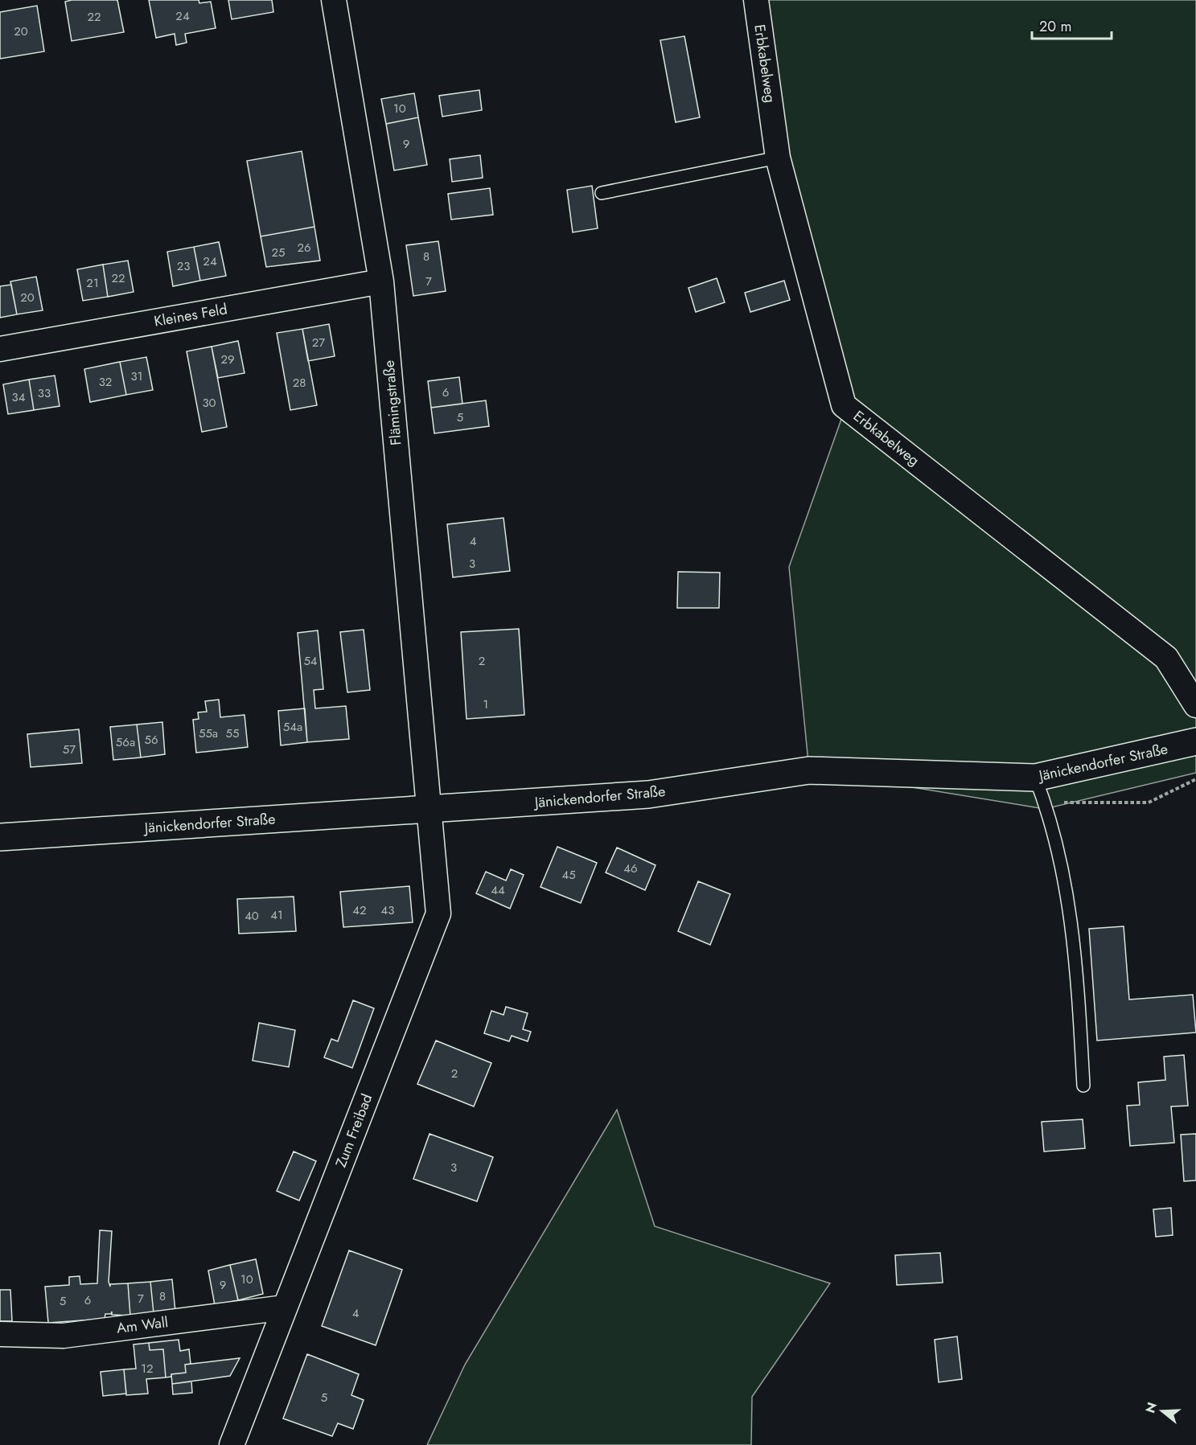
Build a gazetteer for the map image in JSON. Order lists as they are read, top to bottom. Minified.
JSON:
{"streets":{"main road":["Jänickendorfer Straße"],"street":["Erbkabelweg","Kleines Feld","Flämingstraße","Zum Freibad","Am Wall"]},"crossings":[["Kleines Feld","Flämingstraße"],["Flämingstraße","Jänickendorfer Straße"],["Flämingstraße","Zum Freibad"],["Jänickendorfer Straße","Zum Freibad"],["Zum Freibad","Am Wall"]],"house_numbers":["24","22","20","10","9","26","25","8","24","23","22","7","21","20","27","29","31","32","28","6","33","34","30","5","4","3","54","2","1","54a","55a","55","56","56a","57","46","45","44","42","43","41","40","2","3","10","9","8","7","6","5","4","12","5"],"scale_bar":"20 m","north":"left"}
